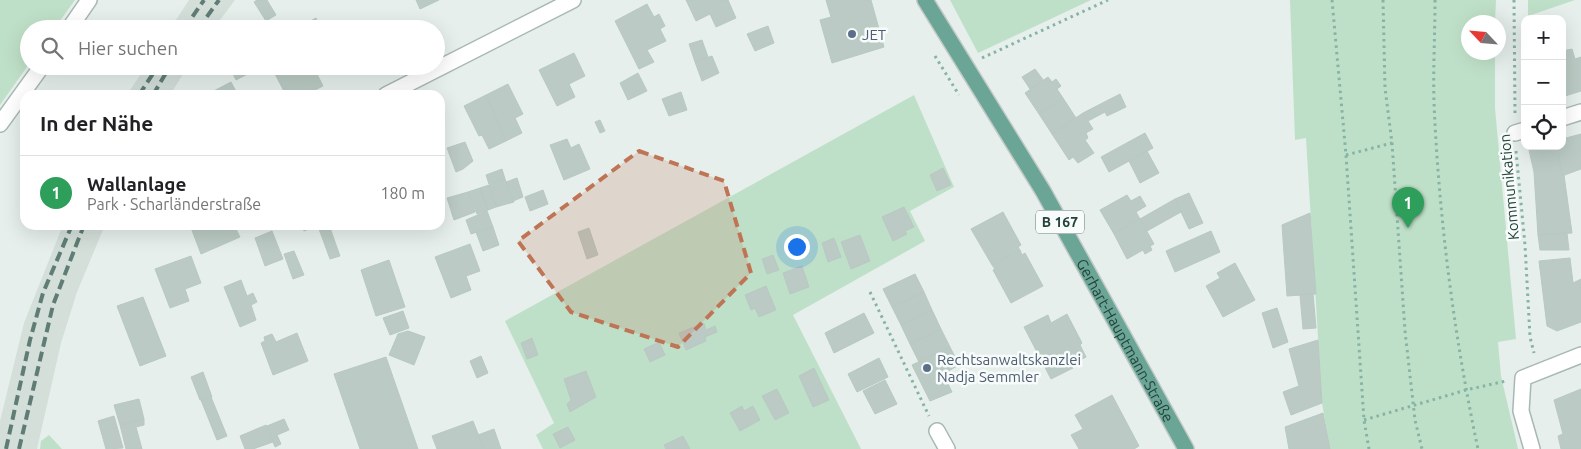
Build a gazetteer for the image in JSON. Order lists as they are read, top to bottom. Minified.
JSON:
{"streets":{"main road":["B 167","Gerhart-Hauptmann-Straße"],"path":["Kommunikation"]},"places":["JET","Rechtsanwaltskanzlei Nadja Semmler"],"north":"top left","page":{"map_buttons":["+","−"],"search":"Hier suchen","heading":"In der Nähe","list":[{"mark":"1","name":"Wallanlage","note":"Park · Scharländerstraße","value":"180 m"}],"pins":"1"}}
